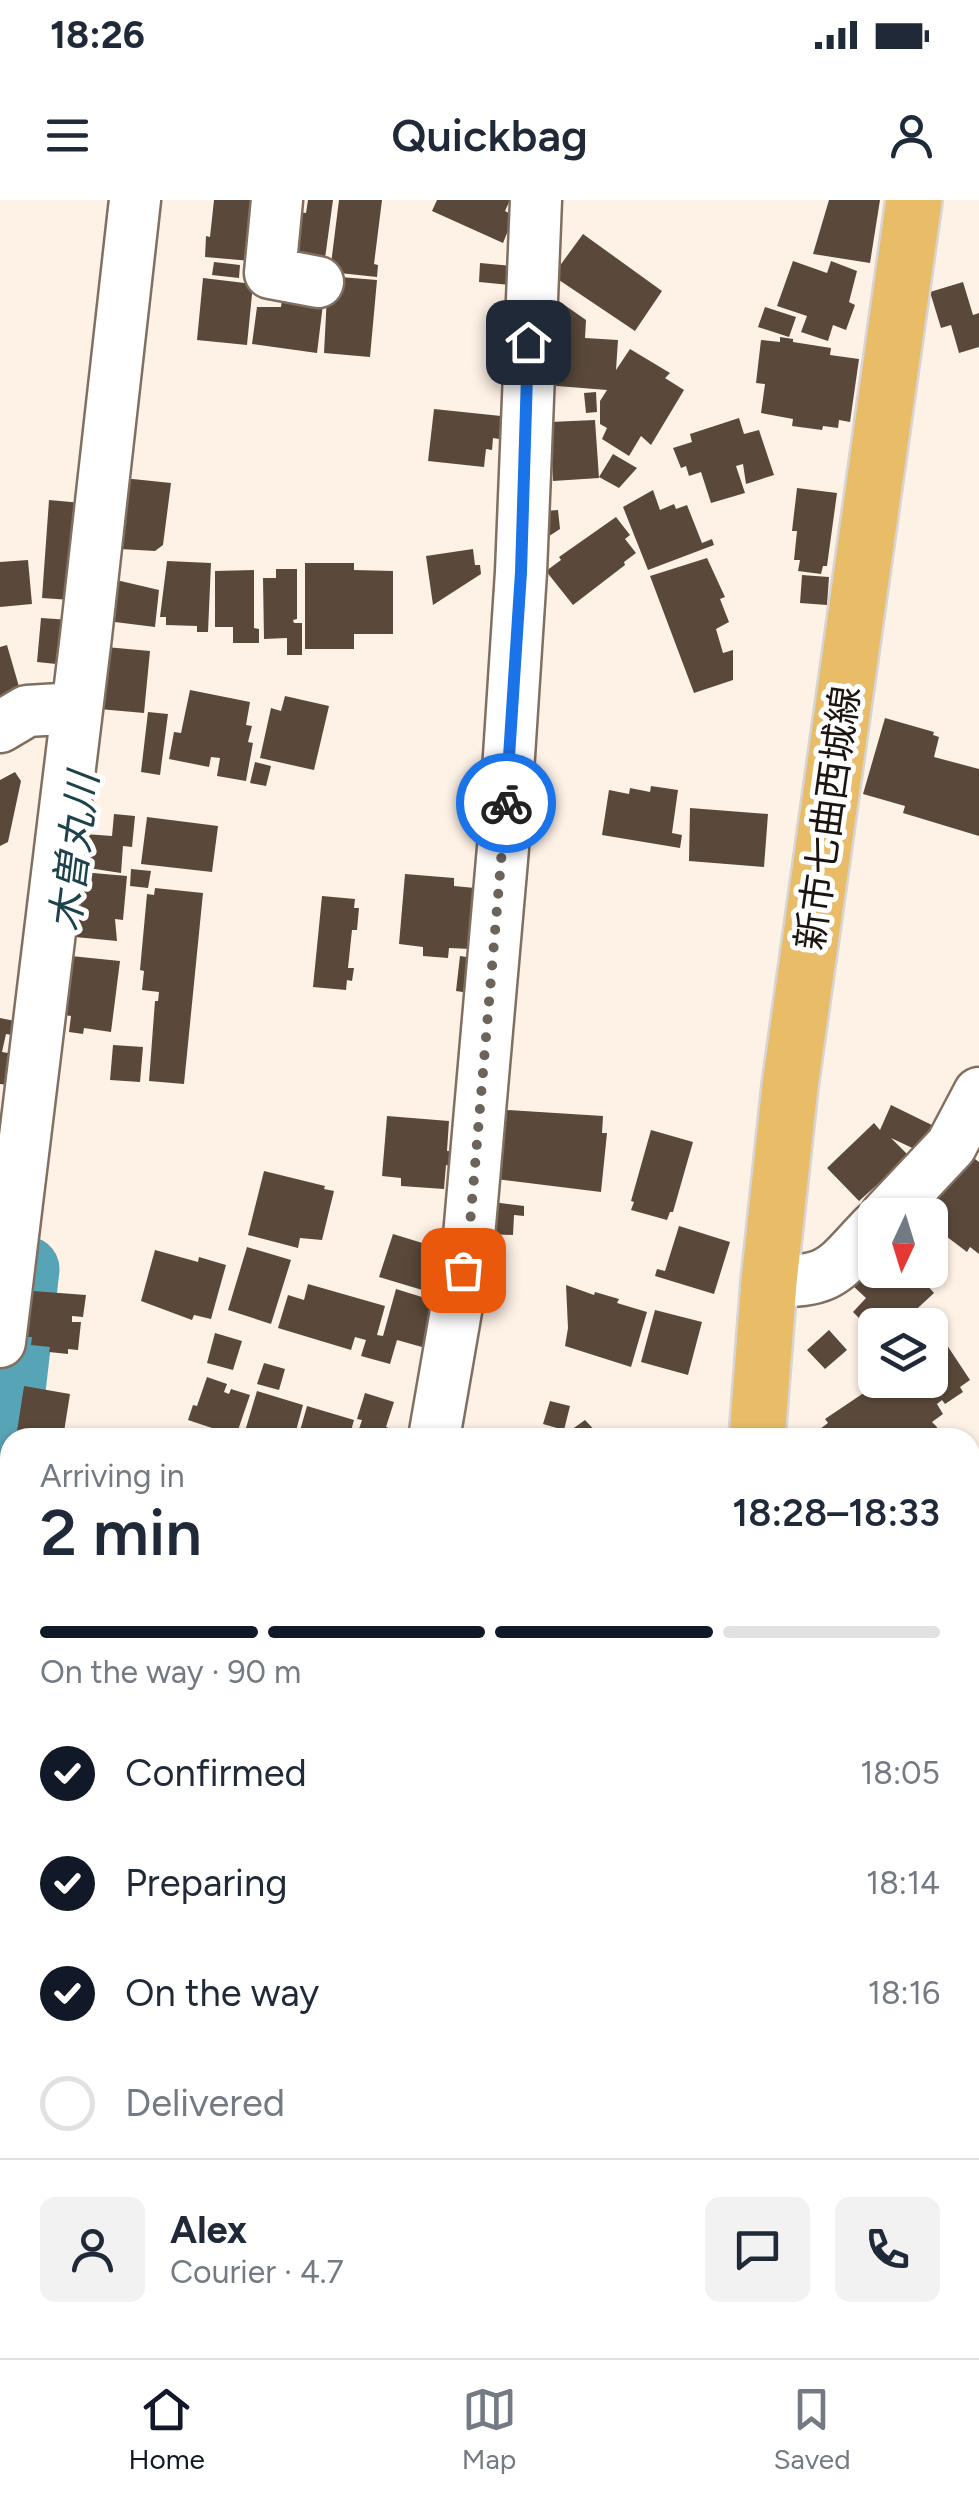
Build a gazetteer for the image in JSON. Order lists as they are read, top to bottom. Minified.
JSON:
{"streets":{"main road":["新市七曲西城線"]},"water":["木曽丸川"],"north":"bottom","page":{"status":"18:26","header":"Quickbag","heading":["2 min","Arriving in","18:28–18:33"],"panel":["Alex","Courier · 4.7"],"bar":"On the way · 90 m","list":[["Confirmed","18:05"],["Preparing","18:14"],["On the way","18:16"],"Delivered"],"tabs":["Home","Map","Saved"]}}
